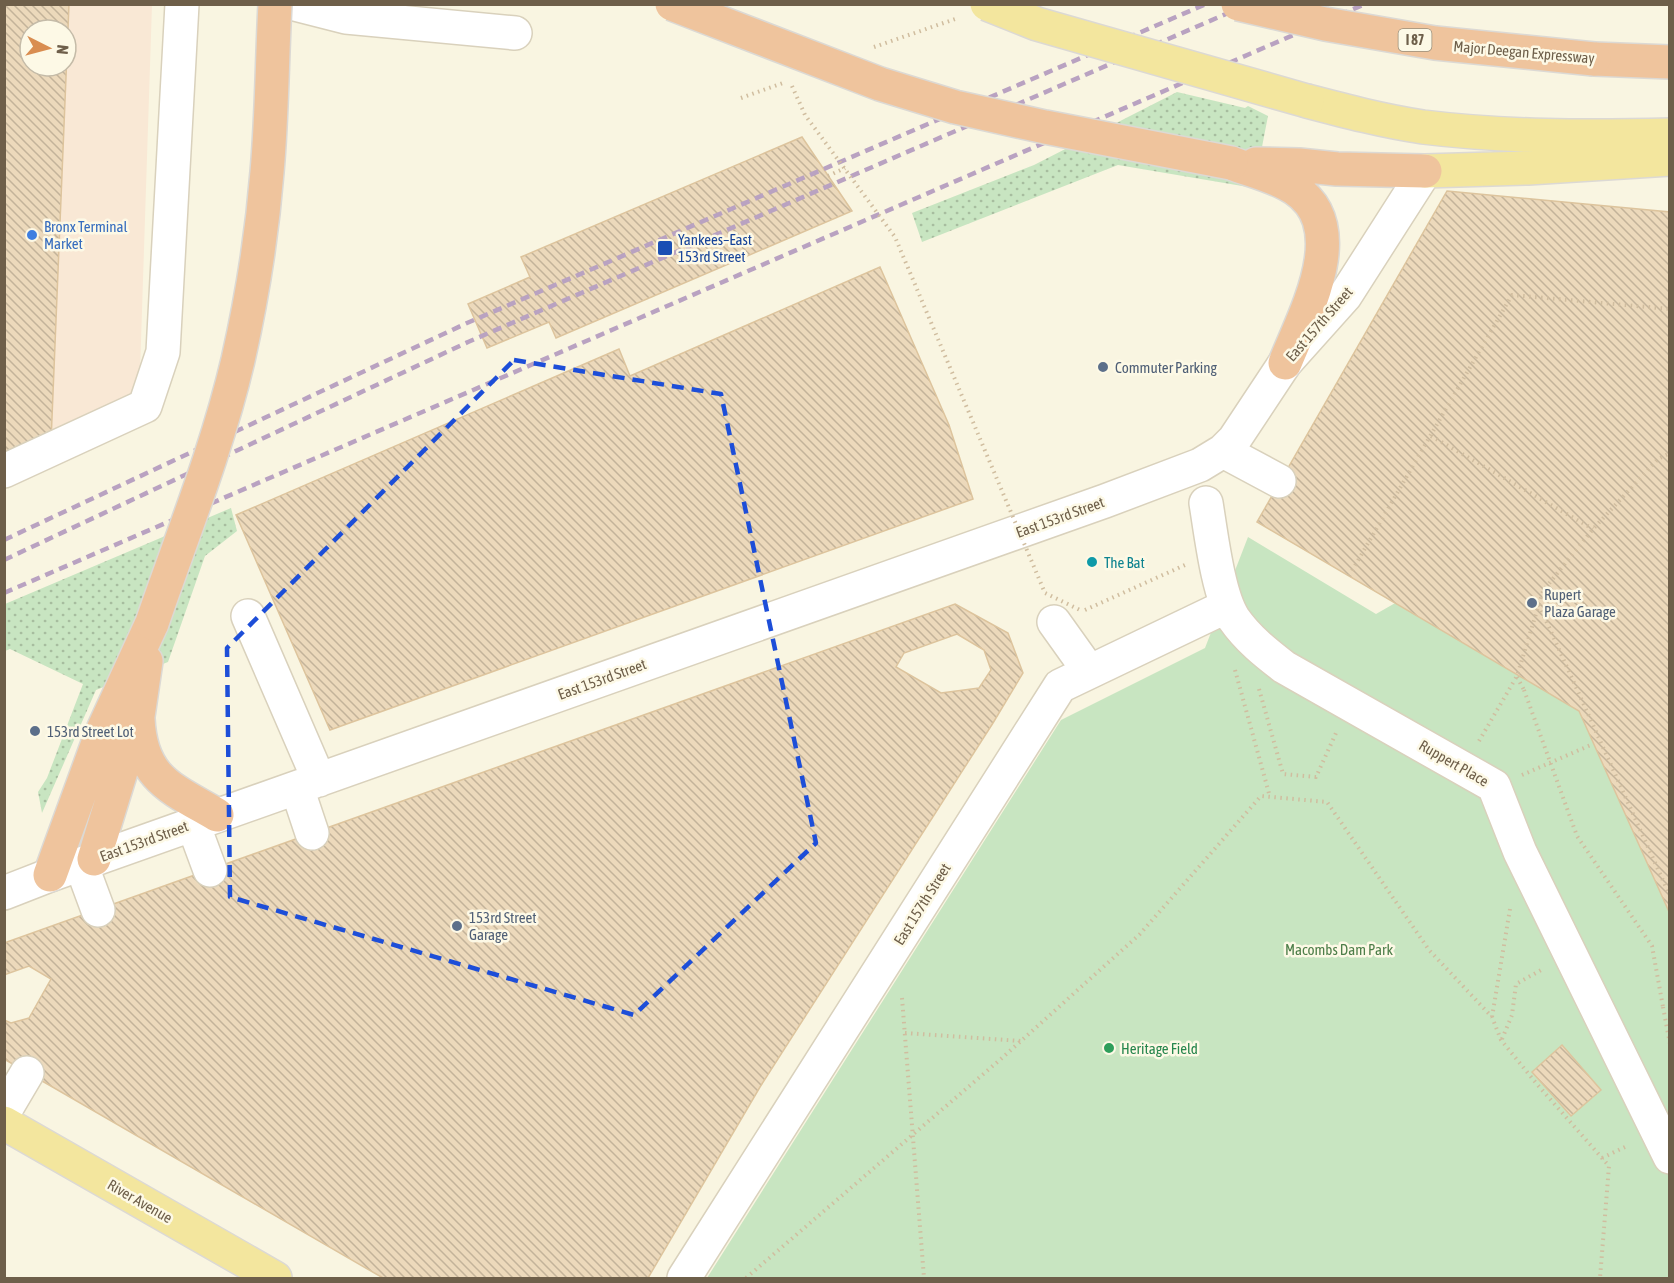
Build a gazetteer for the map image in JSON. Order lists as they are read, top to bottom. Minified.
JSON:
{"streets":{"highway":["I 87","Major Deegan Expressway"],"main road":["River Avenue"],"street":["East 157th Street","East 153rd Street","Ruppert Place"]},"crossings":[["East 157th Street","East 153rd Street"],["East 157th Street","Ruppert Place"]],"parks":["Macombs Dam Park"],"places":{"other":["Bronx Terminal Market","Commuter Parking","The Bat","Rupert Plaza Garage","153rd Street Lot","153rd Street Garage","Heritage Field"],"transit":["Yankees–East 153rd Street"]},"north":"right"}
